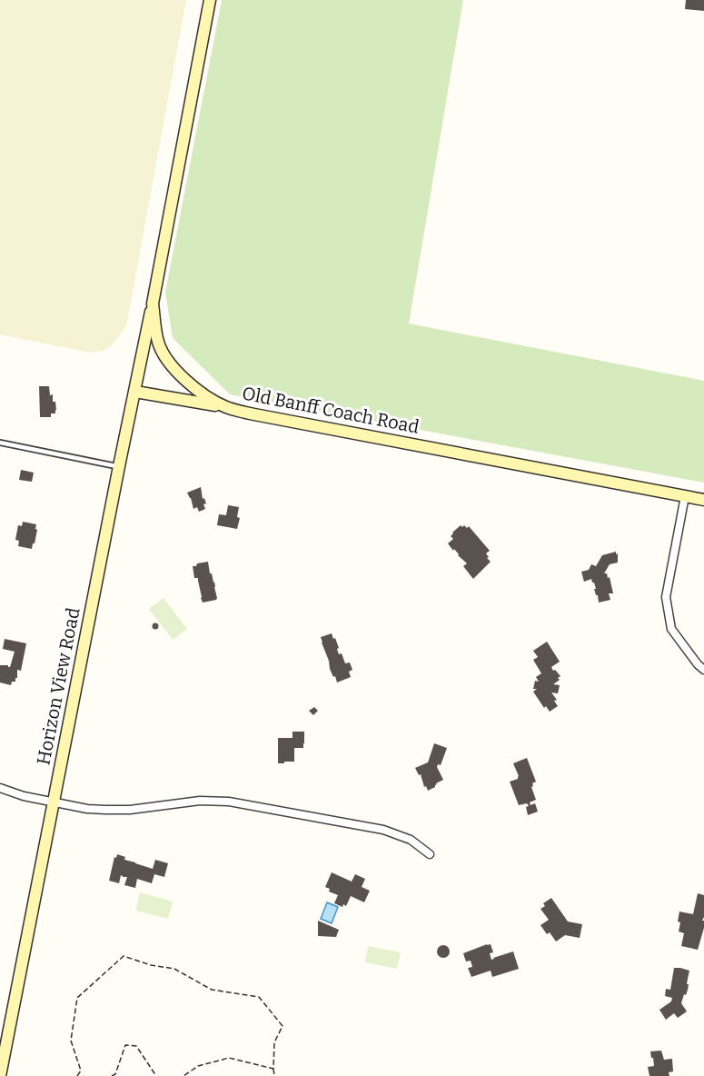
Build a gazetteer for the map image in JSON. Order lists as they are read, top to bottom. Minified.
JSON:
{"streets":{"main road":["Old Banff Coach Road","Horizon View Road"]},"crossings":[["Old Banff Coach Road","Horizon View Road"]]}
